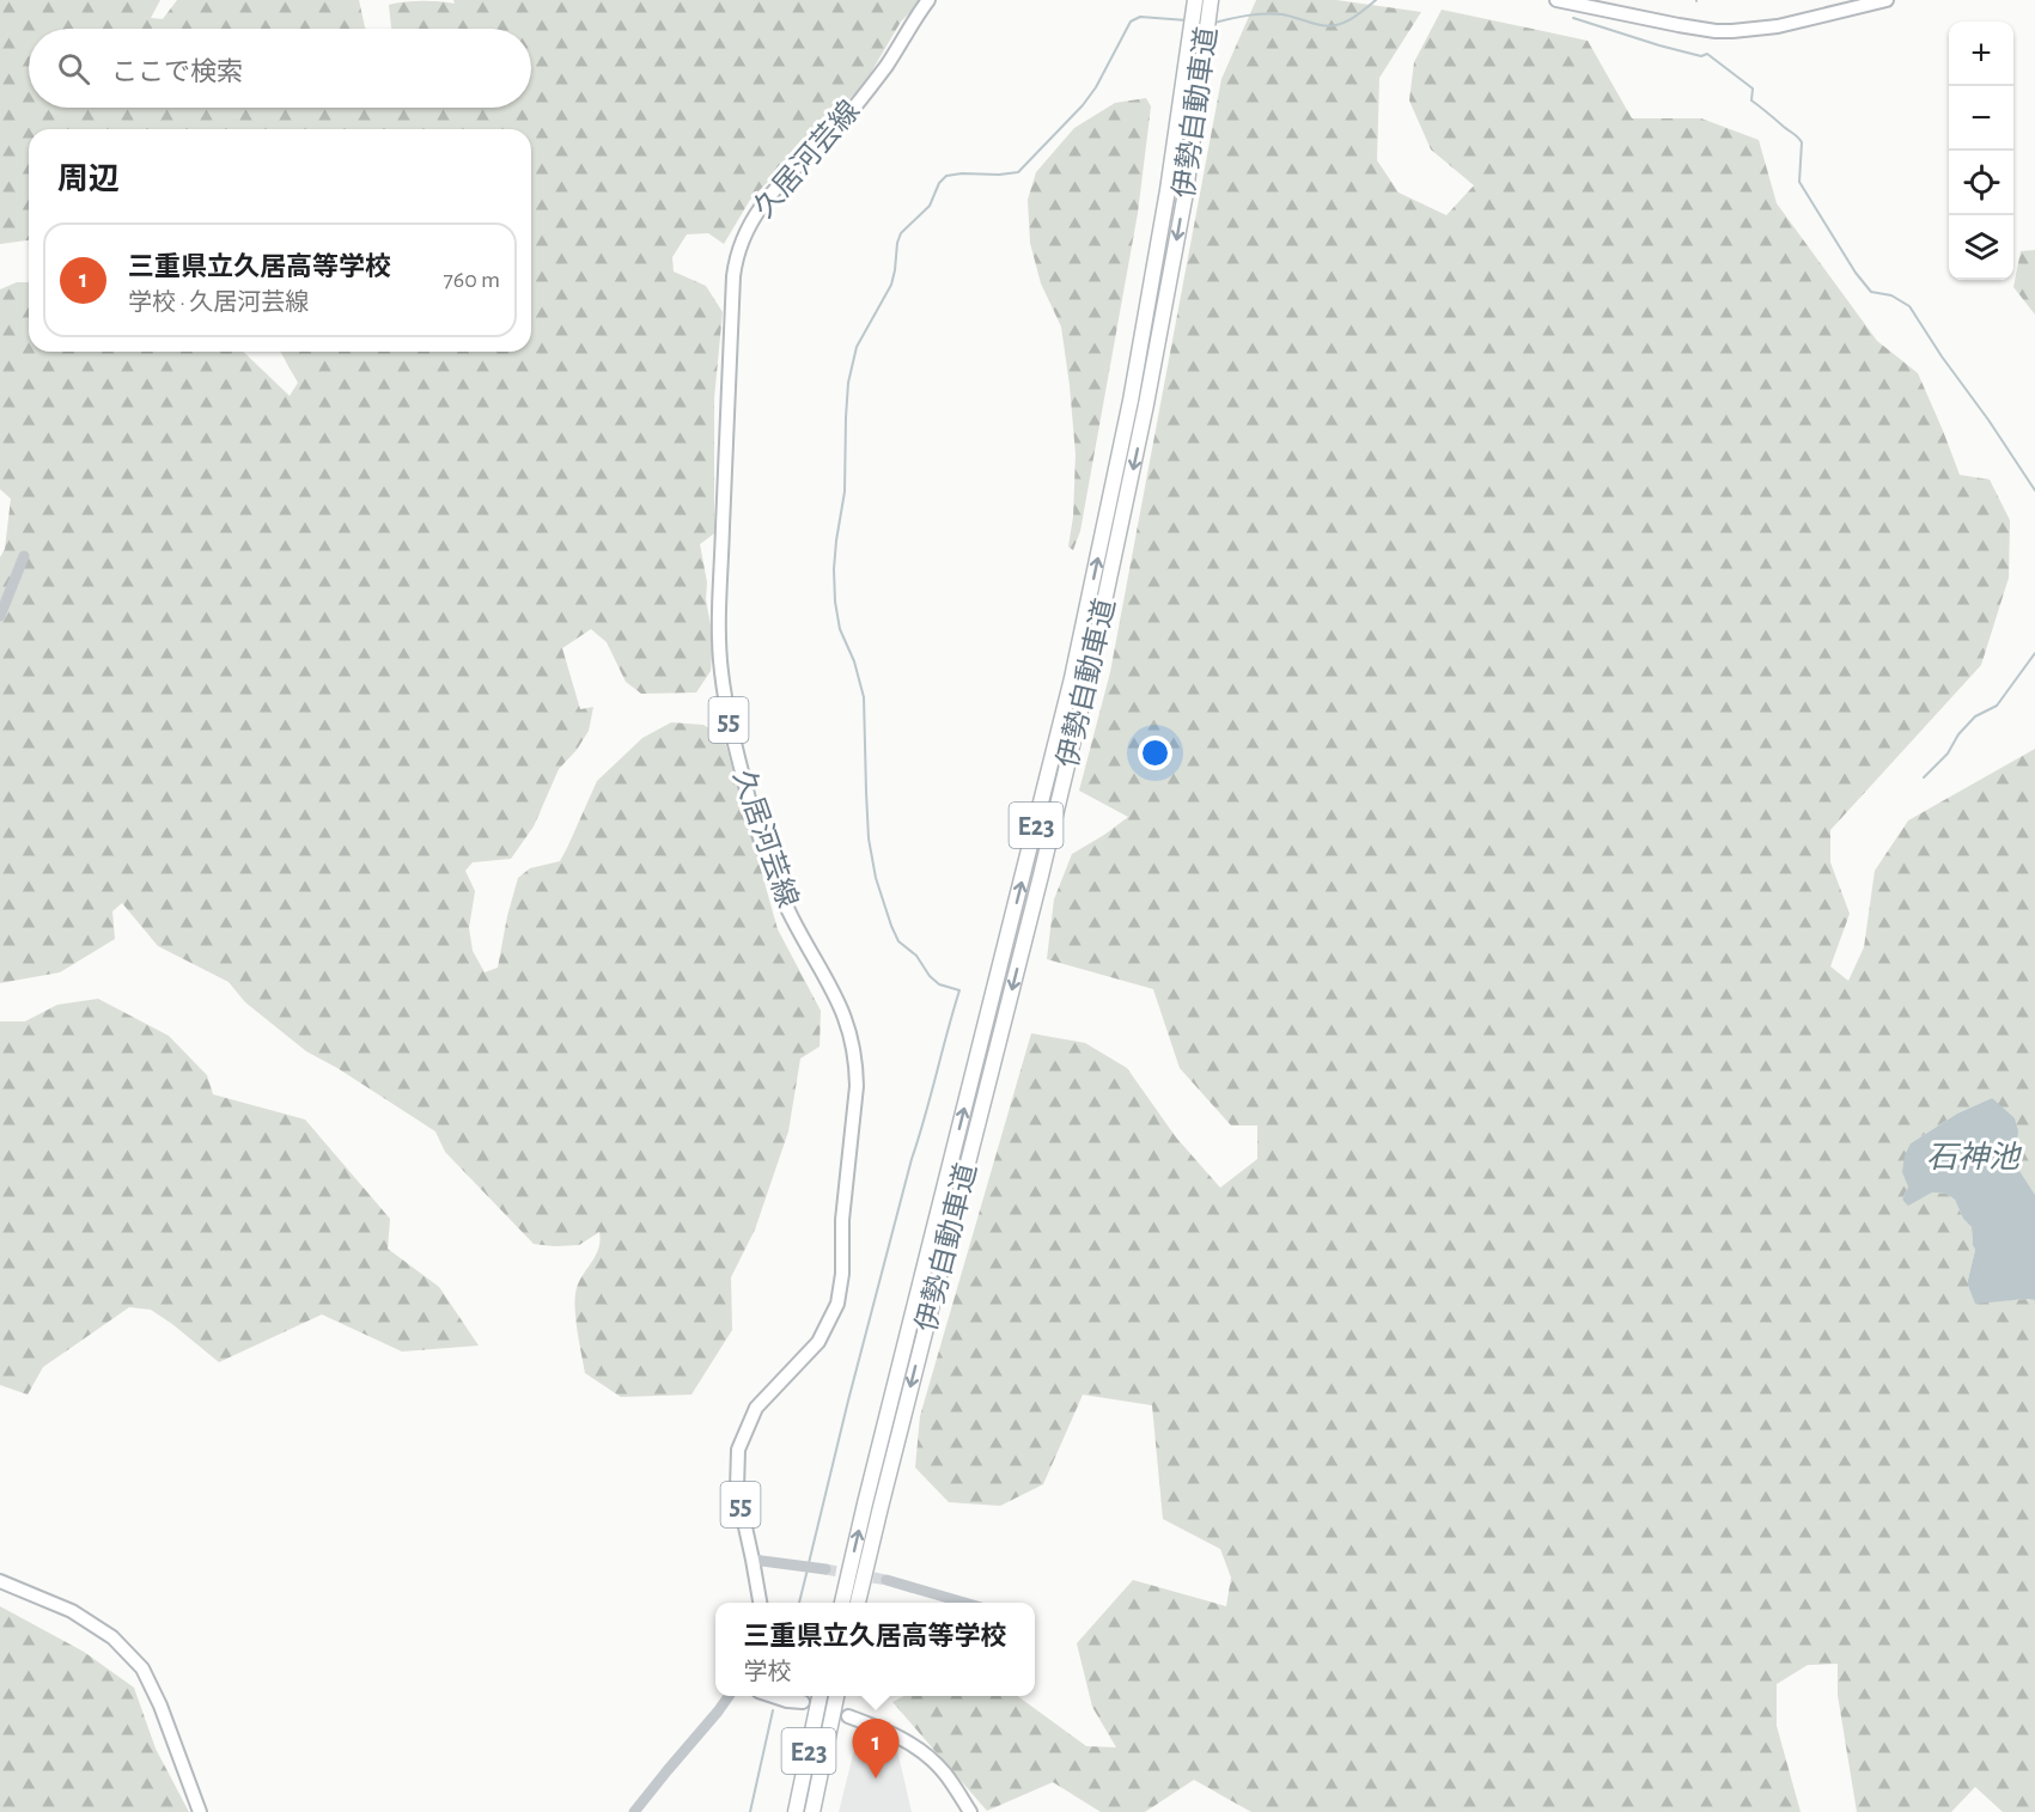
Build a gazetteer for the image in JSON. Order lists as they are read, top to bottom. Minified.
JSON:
{"streets":{"highway":["伊勢自動車道","E23"],"main road":["久居河芸線","55"]},"water":["石神池"],"page":{"map_buttons":["+","−"],"search":"ここで検索","heading":"周辺","list":[{"mark":"1","name":"三重県立久居高等学校","note":"学校 · 久居河芸線","value":"760 m"}],"popup":["三重県立久居高等学校","学校"],"pins":"1"}}
